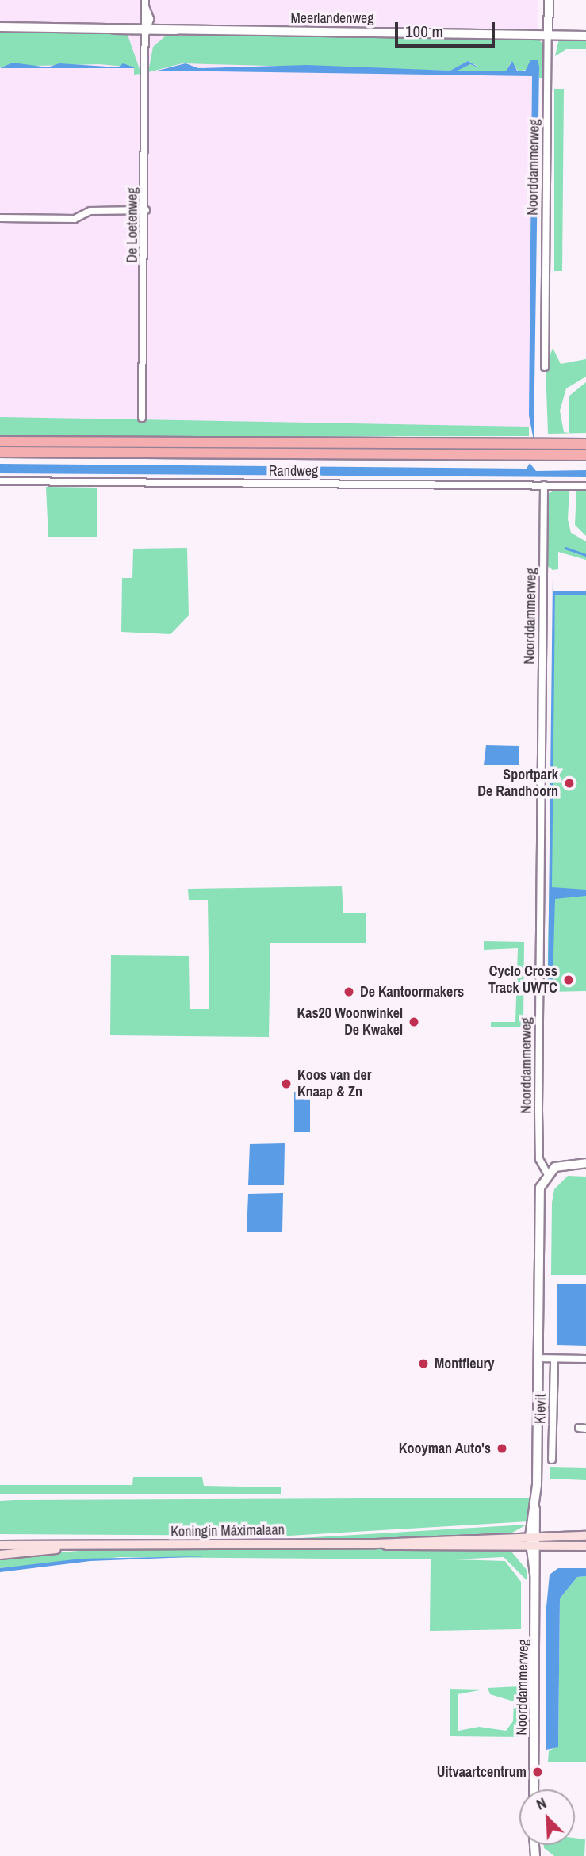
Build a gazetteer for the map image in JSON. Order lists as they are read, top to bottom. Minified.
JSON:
{"streets":{"main road":["Koningin Máximalaan"],"street":["Meerlandenweg","Noorddammerweg","De Loetenweg","Randweg","Kievit"]},"crossings":[["Meerlandenweg","Noorddammerweg"],["Meerlandenweg","De Loetenweg"],["Noorddammerweg","Randweg"],["Noorddammerweg","Koningin Máximalaan"]],"places":["Sportpark De Randhoorn","Cyclo Cross Track UWTC","De Kantoormakers","Kas20 Woonwinkel De Kwakel","Koos van der Knaap & Zn","Montfleury","Kooyman Auto's","Uitvaartcentrum"],"scale_bar":"100 m","north":"top left"}
